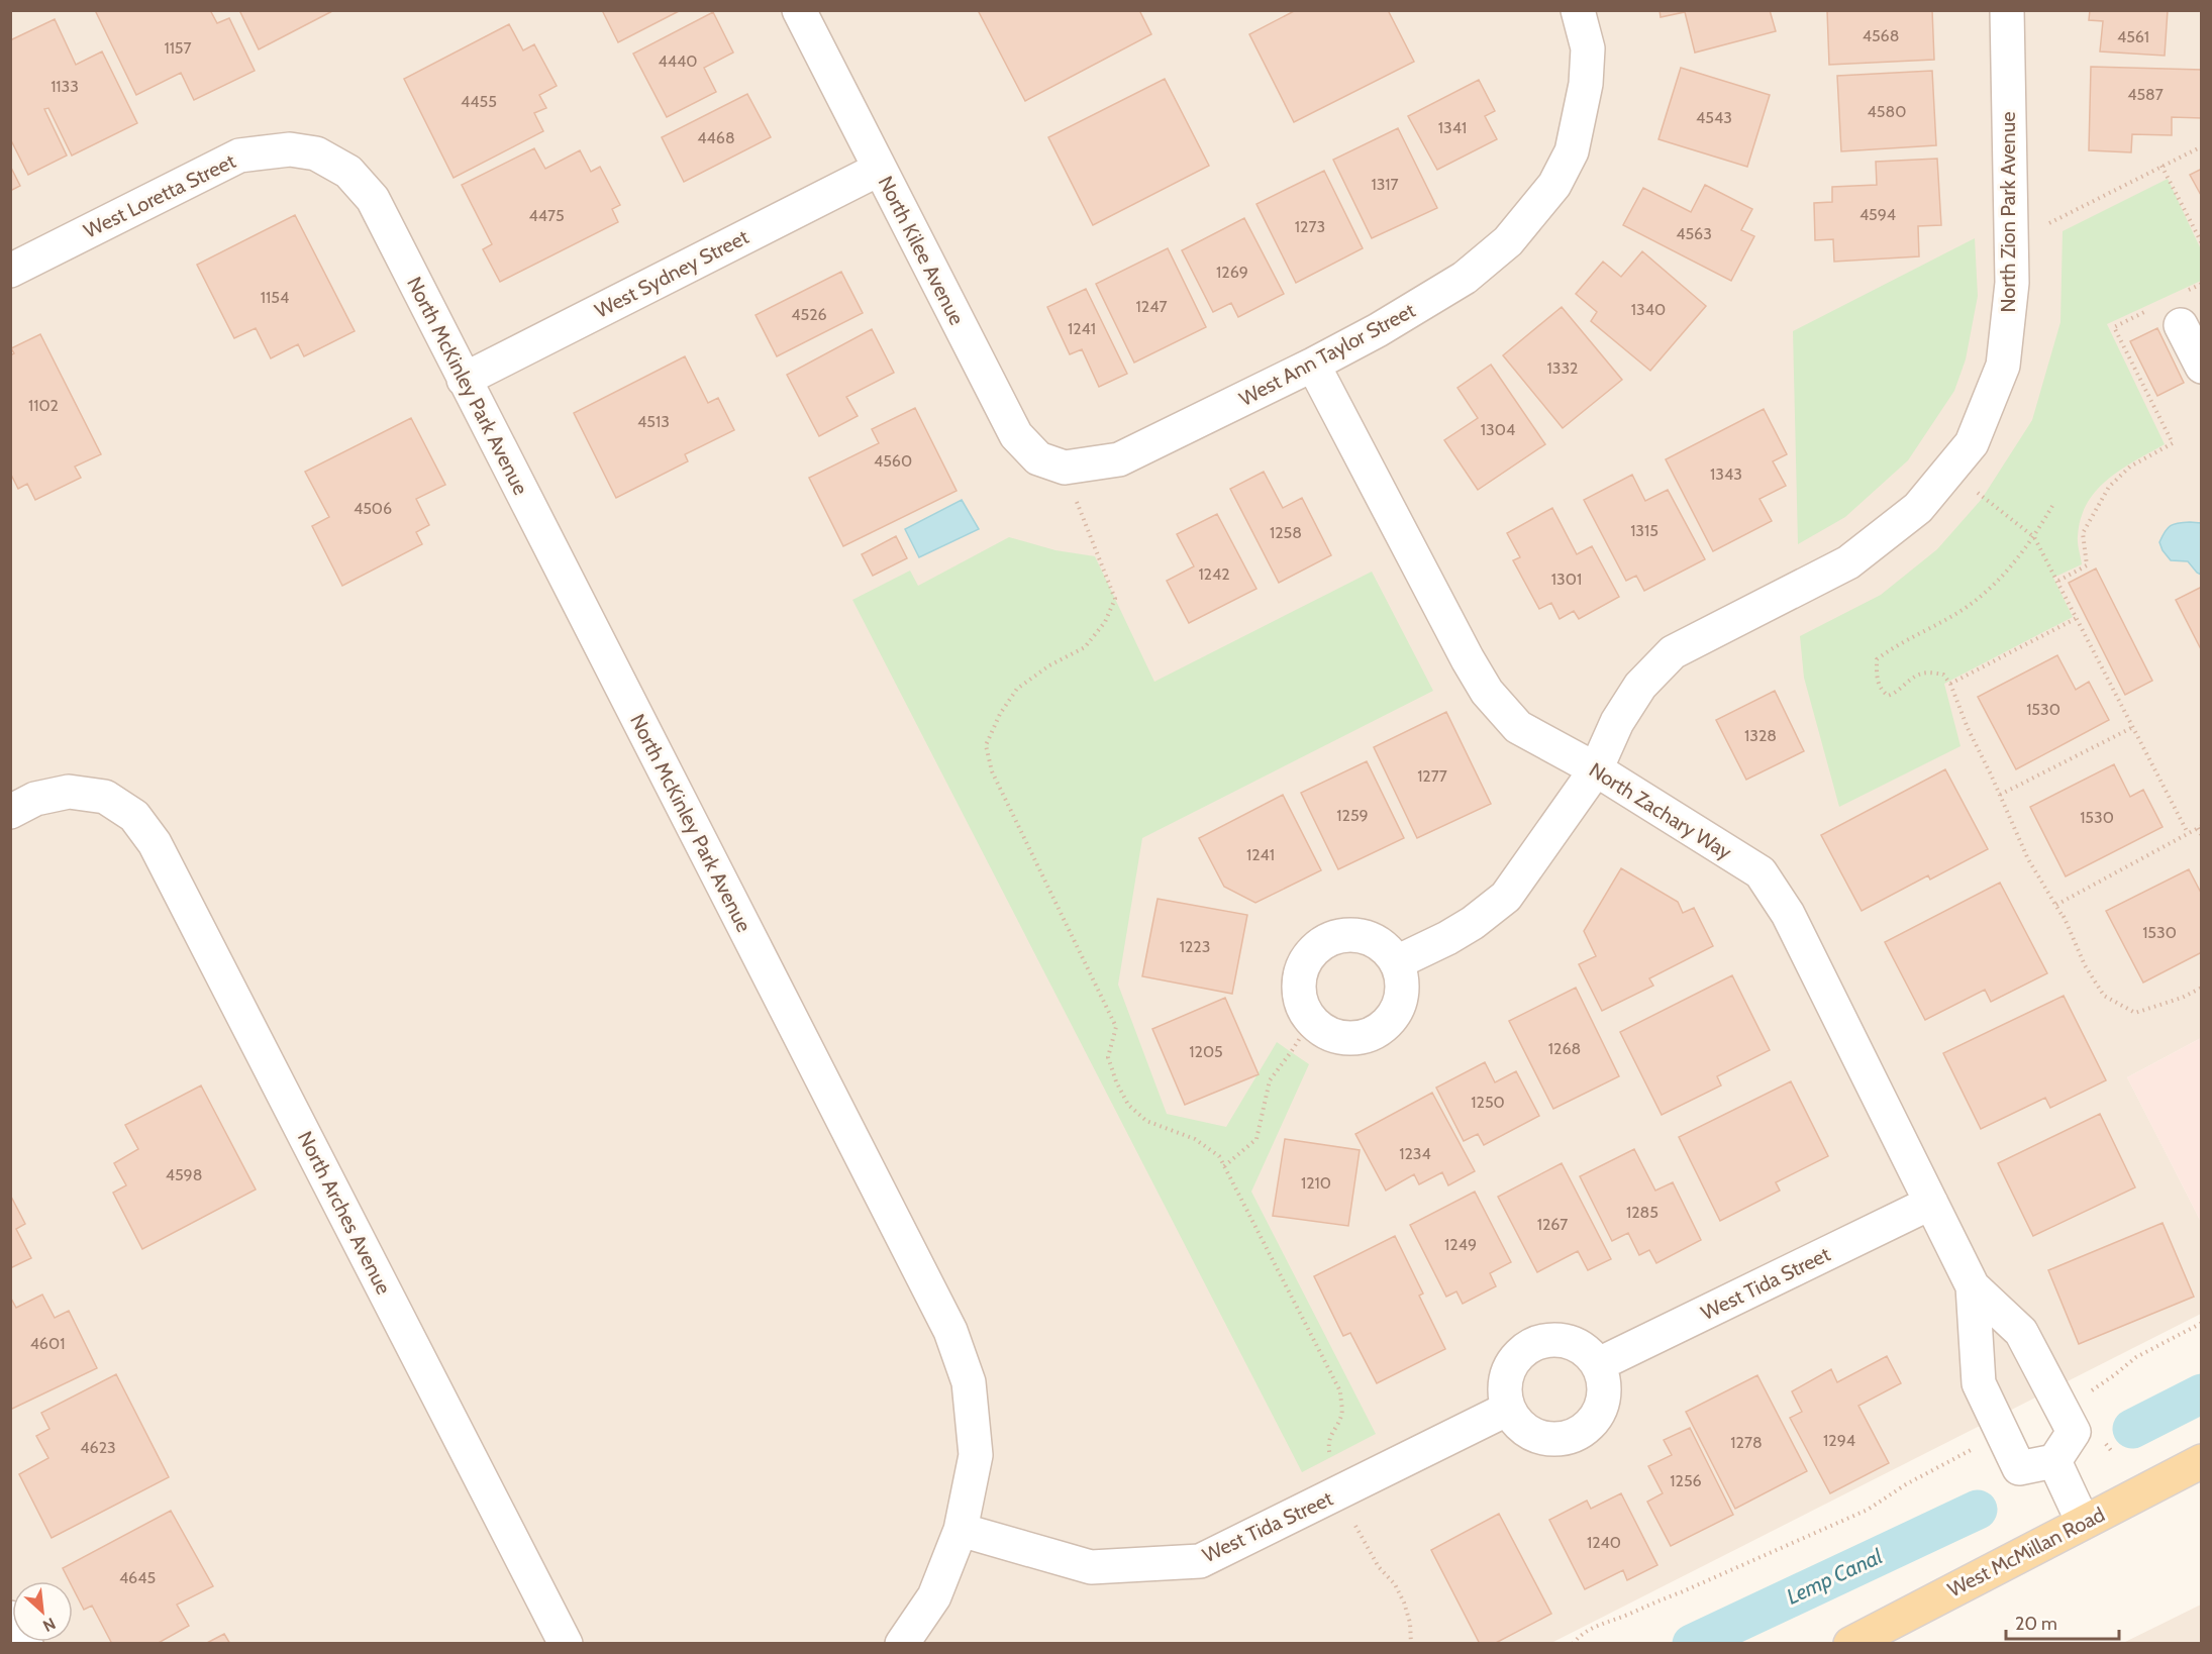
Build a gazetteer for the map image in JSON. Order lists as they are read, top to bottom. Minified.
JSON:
{"streets":{"main road":["West McMillan Road"],"street":["West Loretta Street","North Zion Park Avenue","North Kilee Avenue","West Sydney Street","West Ann Taylor Street","North McKinley Park Avenue","North Zachary Way","North Arches Avenue","West Tida Street"]},"crossings":[["West Loretta Street","North McKinley Park Avenue"],["North Zion Park Avenue","North Zachary Way"],["North Kilee Avenue","West Sydney Street"],["North Kilee Avenue","West Ann Taylor Street"],["West Sydney Street","North McKinley Park Avenue"],["West Ann Taylor Street","North Zachary Way"],["North McKinley Park Avenue","West Tida Street"],["North Zachary Way","West Tida Street"]],"water":["Lemp Canal"],"house_numbers":["4568","4561","1157","4440","1133","4587","4455","4580","4543","1341","4468","1317","4594","4475","1273","4563","1269","1154","1247","1340","4526","1241","1332","1102","4513","1304","4560","1343","4506","1315","1258","1242","1301","1530","1328","1277","1259","1530","1241","1530","1223","1268","1205","1250","1234","4598","1210","1285","1267","1249","4601","1294","1278","4623","1256","1240","4645"],"scale_bar":"20 m","north":"bottom right"}
